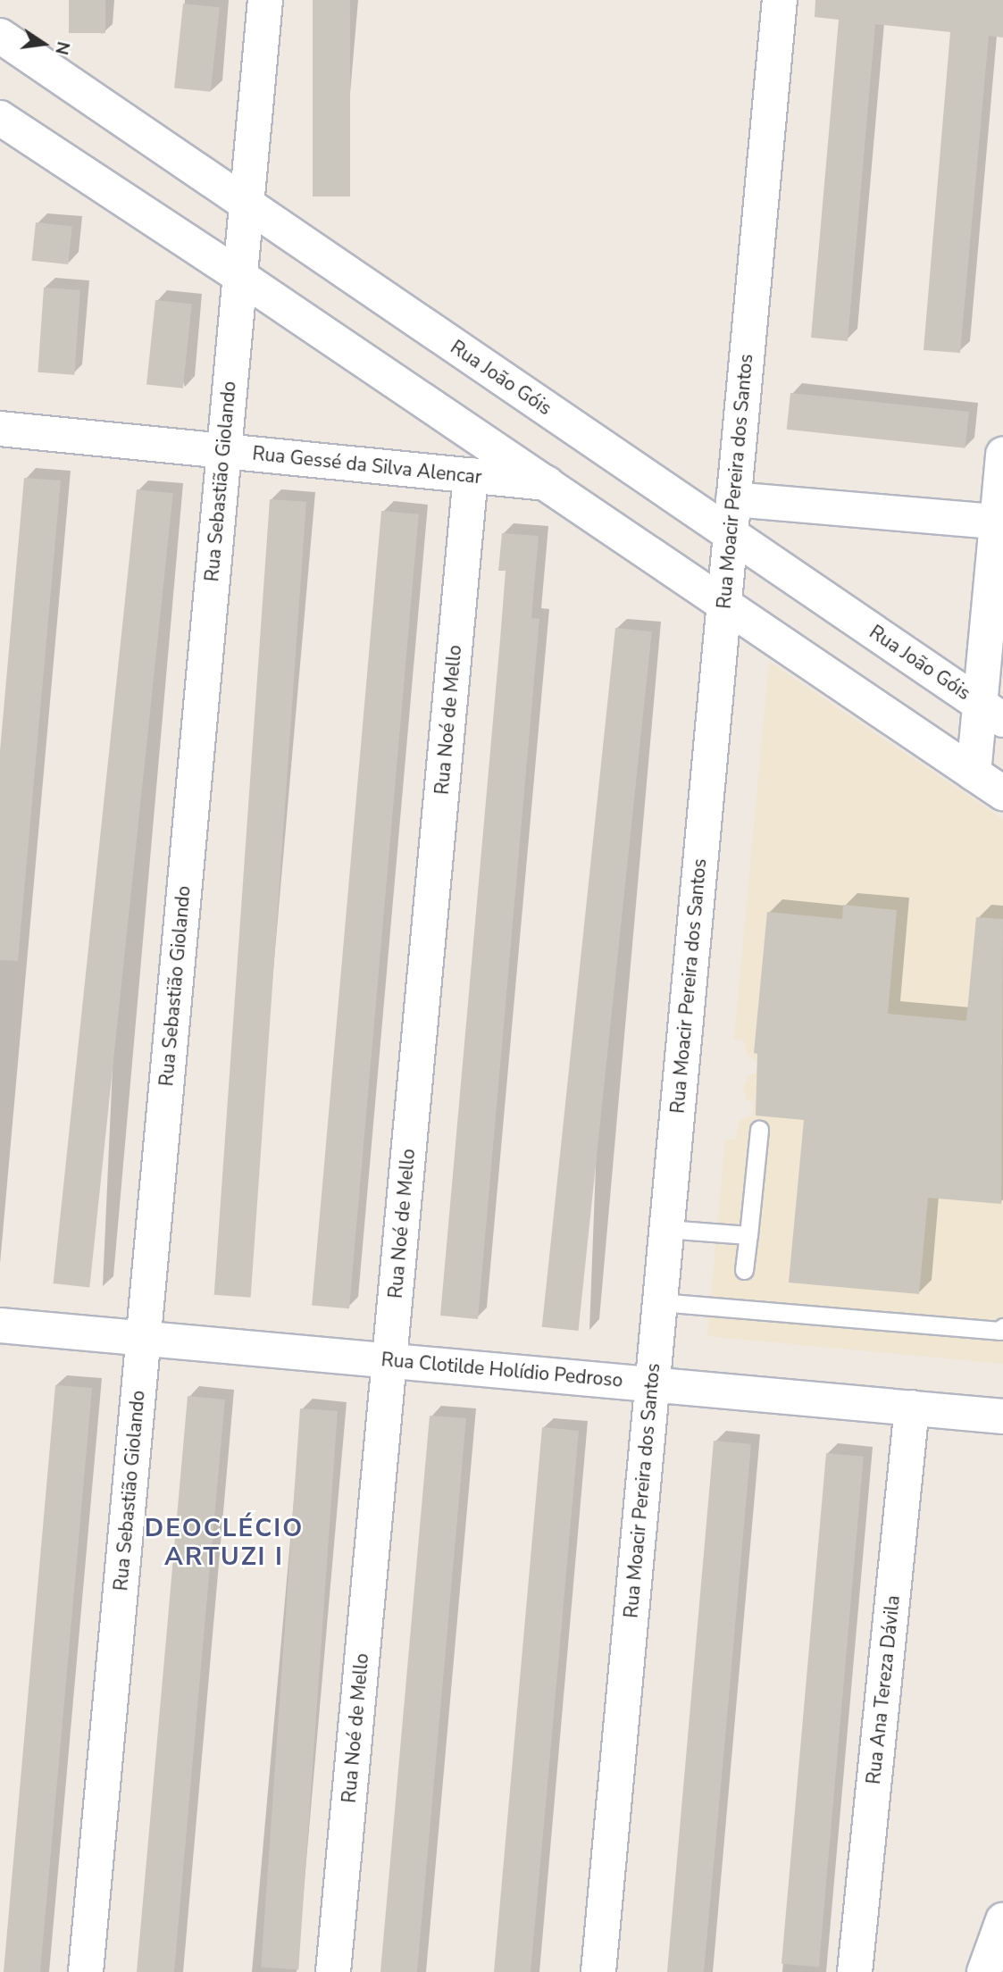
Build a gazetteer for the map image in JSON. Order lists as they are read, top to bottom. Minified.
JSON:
{"streets":{"street":["Rua João Góis","Rua Gessé da Silva Alencar","Rua Sebastião Giolando","Rua Moacir Pereira dos Santos","Rua Noé de Mello","Rua Clotilde Holídio Pedroso","Rua Ana Tereza Dávila"]},"crossings":[["Rua João Góis","Rua Sebastião Giolando"],["Rua João Góis","Rua Moacir Pereira dos Santos"],["Rua Gessé da Silva Alencar","Rua Sebastião Giolando"],["Rua Gessé da Silva Alencar","Rua Noé de Mello"],["Rua Sebastião Giolando","Rua Clotilde Holídio Pedroso"],["Rua Moacir Pereira dos Santos","Rua Clotilde Holídio Pedroso"],["Rua Noé de Mello","Rua Clotilde Holídio Pedroso"],["Rua Clotilde Holídio Pedroso","Rua Ana Tereza Dávila"]],"districts":["DEOCLÉCIO ARTUZI I"],"north":"right"}
